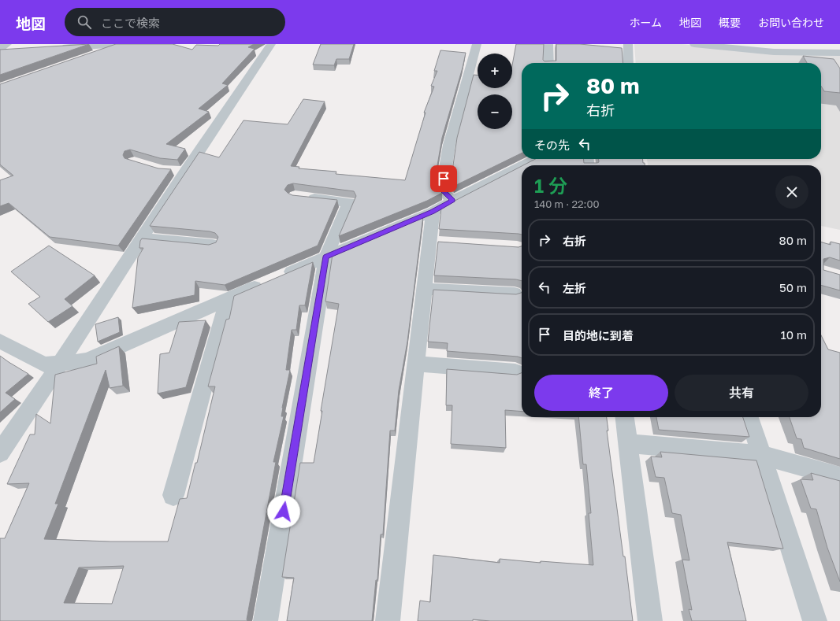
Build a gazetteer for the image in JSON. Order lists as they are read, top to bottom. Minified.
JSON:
{"page":{"header":"地図","search":"ここで検索","nav":["ホーム","地図","概要","お問い合わせ"],"map_buttons":["+","−"],"turn":["80 m","右折"],"then":"その先","heading":["1 分","140 m · 22:00"],"list":[{"name":"右折","value":"80 m"},{"name":"左折","value":"50 m"},{"name":"目的地に到着","value":"10 m"}],"buttons":["終了","共有"]}}
